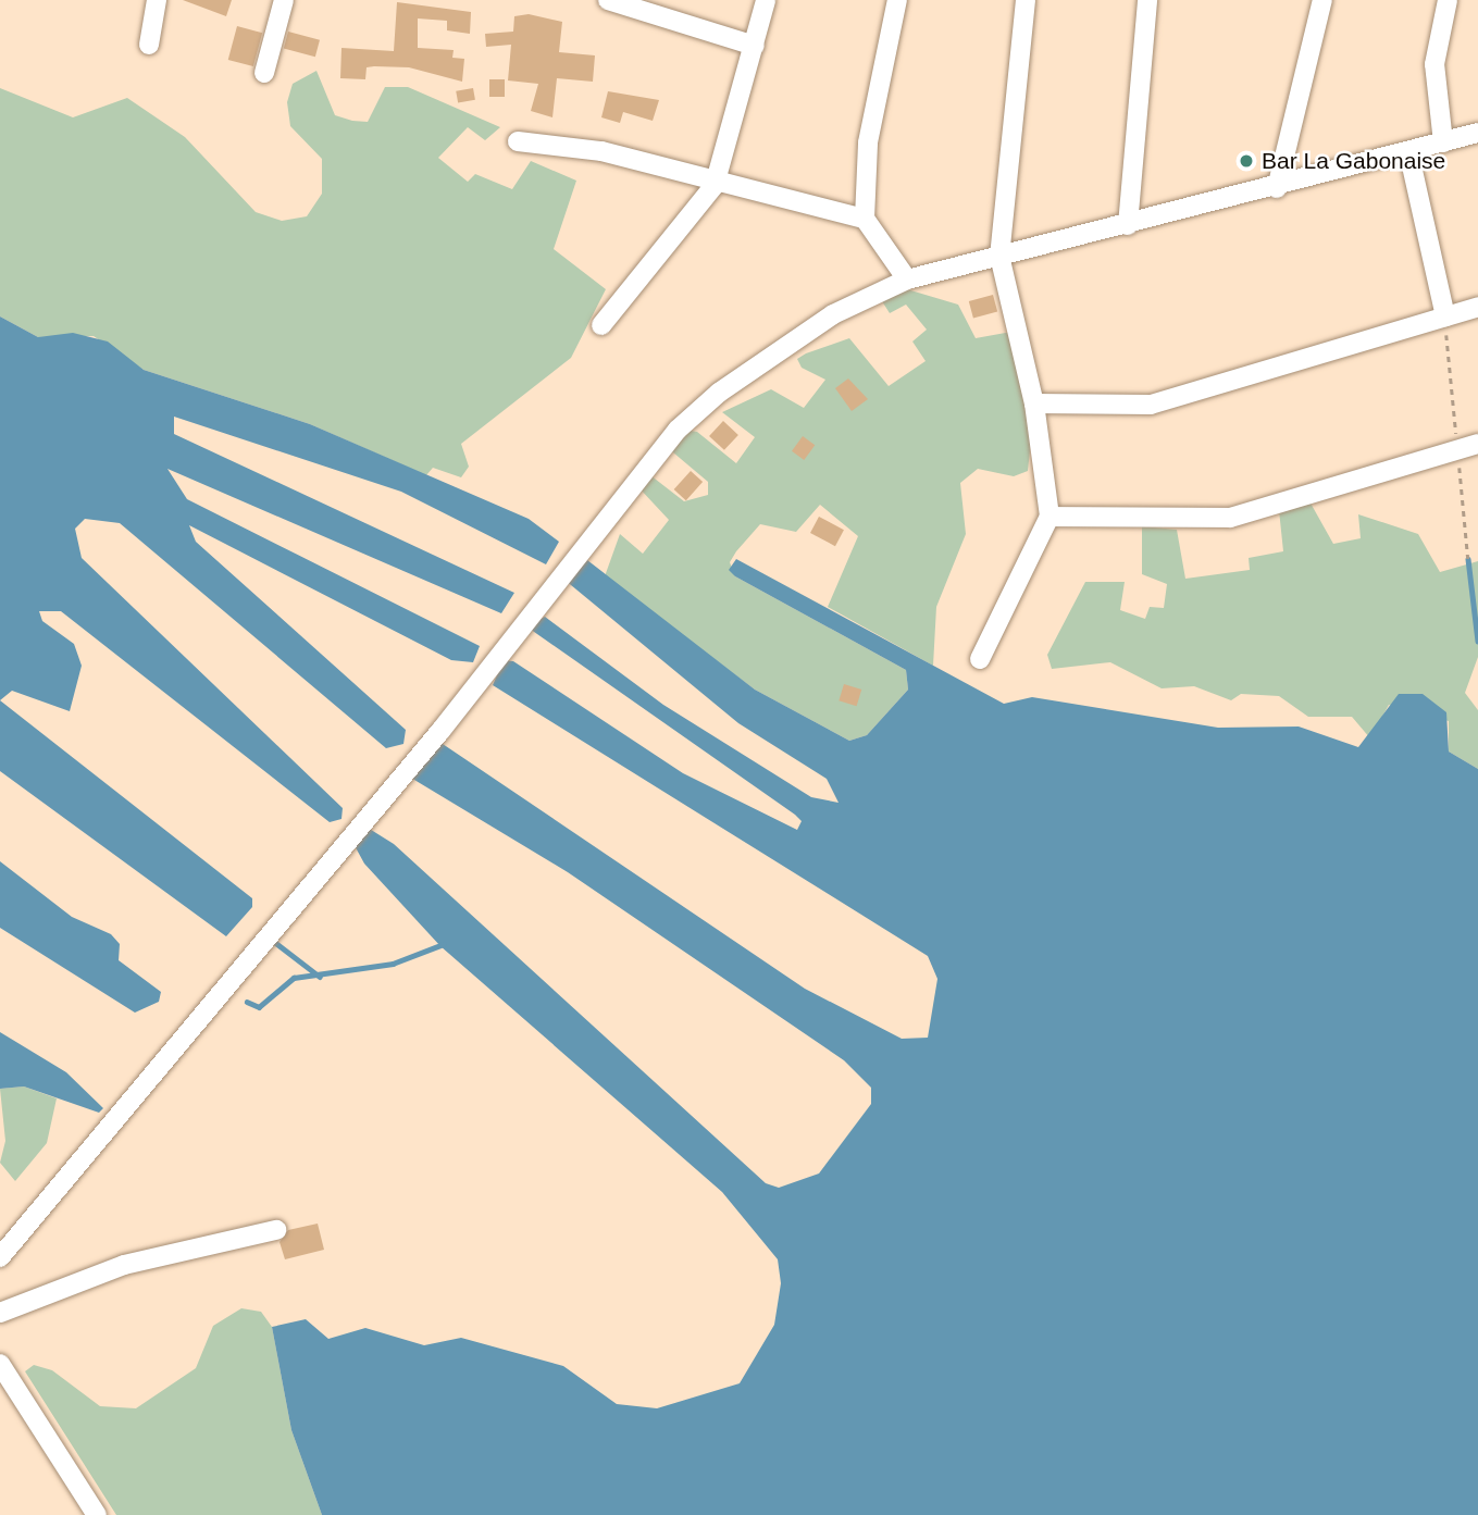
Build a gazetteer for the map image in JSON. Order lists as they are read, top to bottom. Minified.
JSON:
{"places":["Bar La Gabonaise"]}
